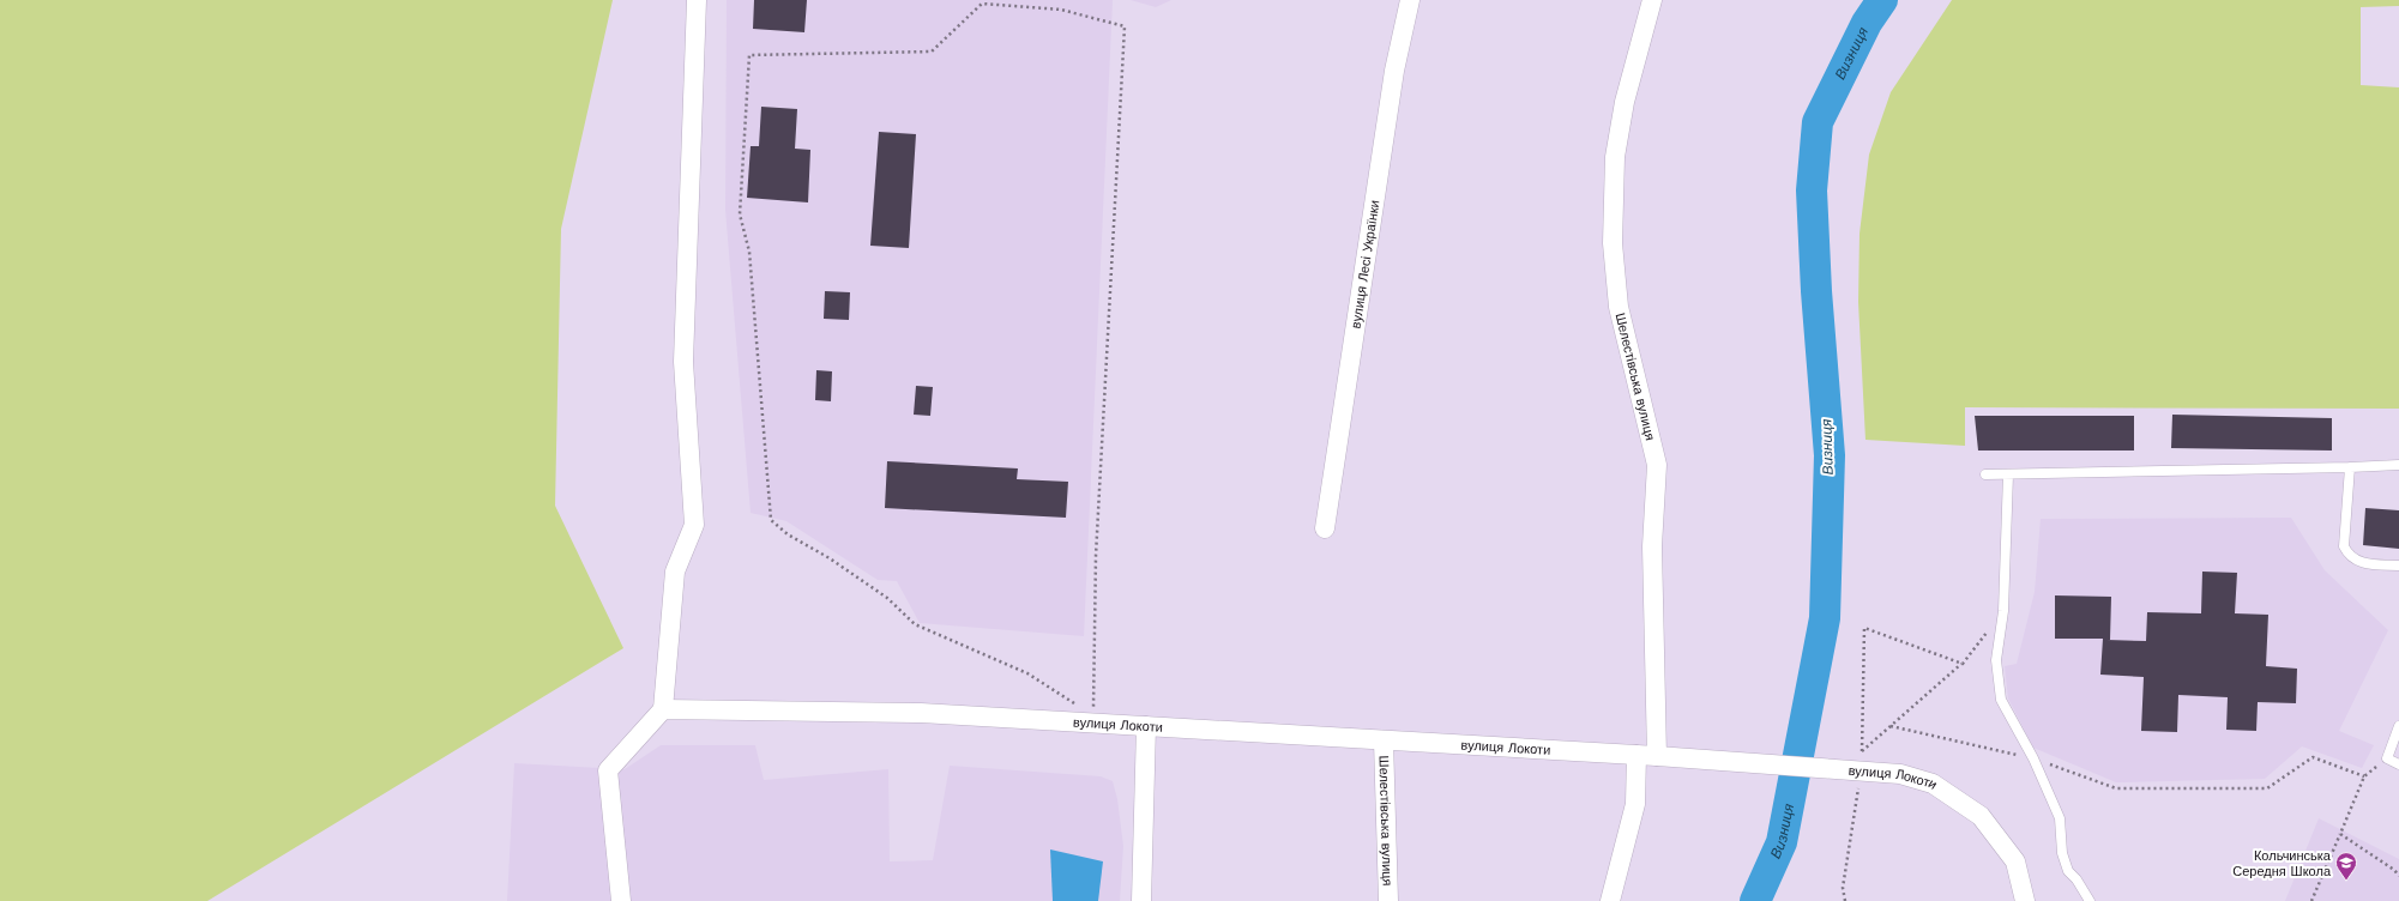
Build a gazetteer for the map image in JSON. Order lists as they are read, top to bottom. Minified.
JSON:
{"streets":{"street":["вулиця Лесі Українки","Шелестівська вулиця","вулиця Локоти"]},"crossings":[["Шелестівська вулиця","вулиця Локоти"]],"water":["Визниця"],"places":{"school or university":["Кольчинська Середня Школа"]}}
